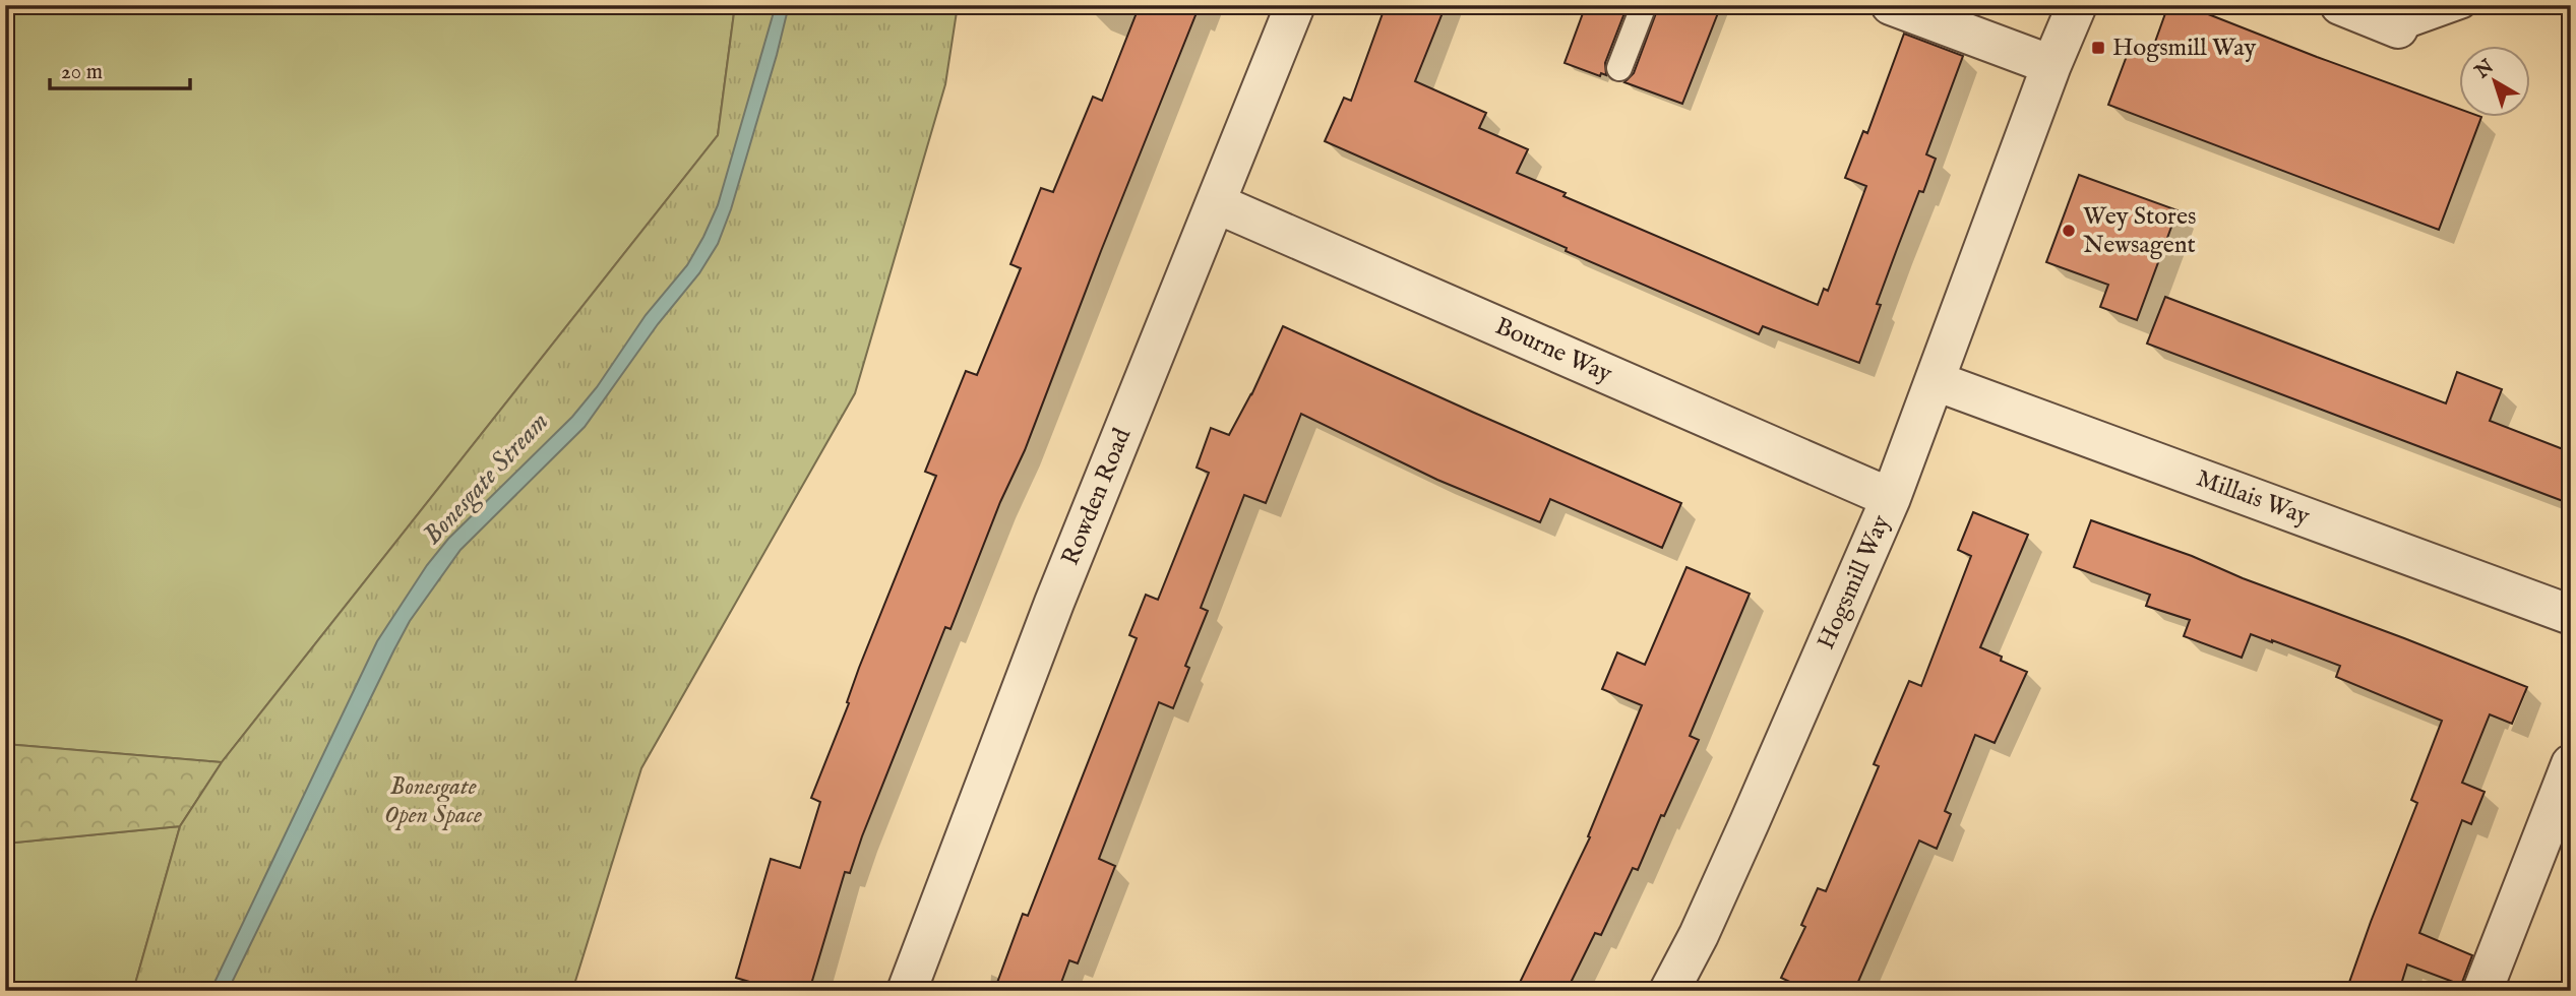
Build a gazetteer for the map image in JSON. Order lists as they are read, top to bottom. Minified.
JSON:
{"streets":{"street":["Bourne Way","Rowden Road","Millais Way","Hogsmill Way"]},"crossings":[["Bourne Way","Rowden Road"],["Bourne Way","Hogsmill Way"],["Millais Way","Hogsmill Way"]],"water":["Bonesgate Stream"],"parks":["Bonesgate Open Space"],"places":{"transit":["Hogsmill Way"],"other":["Wey Stores Newsagent"]},"scale_bar":"20 m","north":"top left"}
